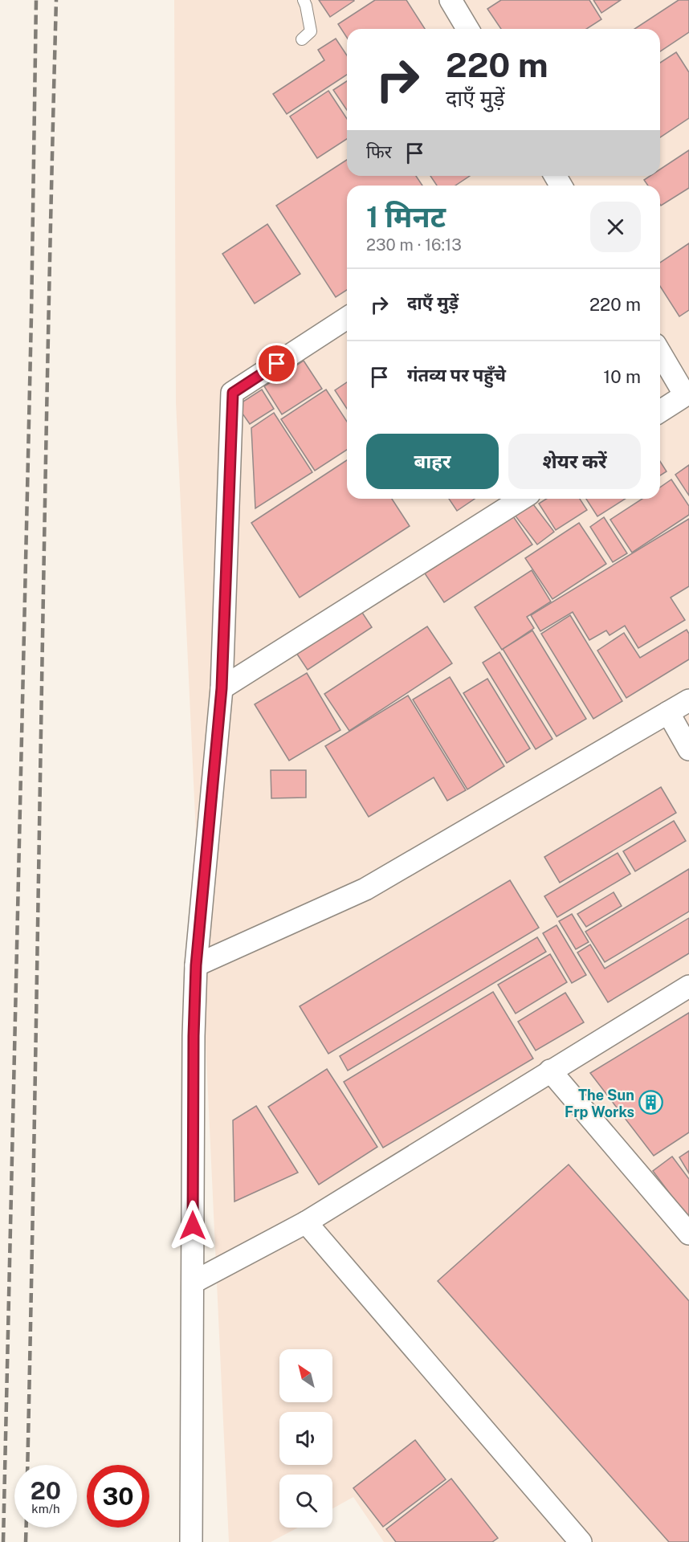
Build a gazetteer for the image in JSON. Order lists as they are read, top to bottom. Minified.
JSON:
{"places":{"building":["The Sun Frp Works"]},"north":"top left","page":{"turn":["220 m","दाएँ मुड़ें"],"then":"फिर","heading":["1 मिनट","230 m · 16:13"],"list":[{"name":"दाएँ मुड़ें","value":"220 m"},{"name":"गंतव्य पर पहुँचे","value":"10 m"}],"buttons":["बाहर","शेयर करें"],"speed":"20 km/h","limit":"30"}}
